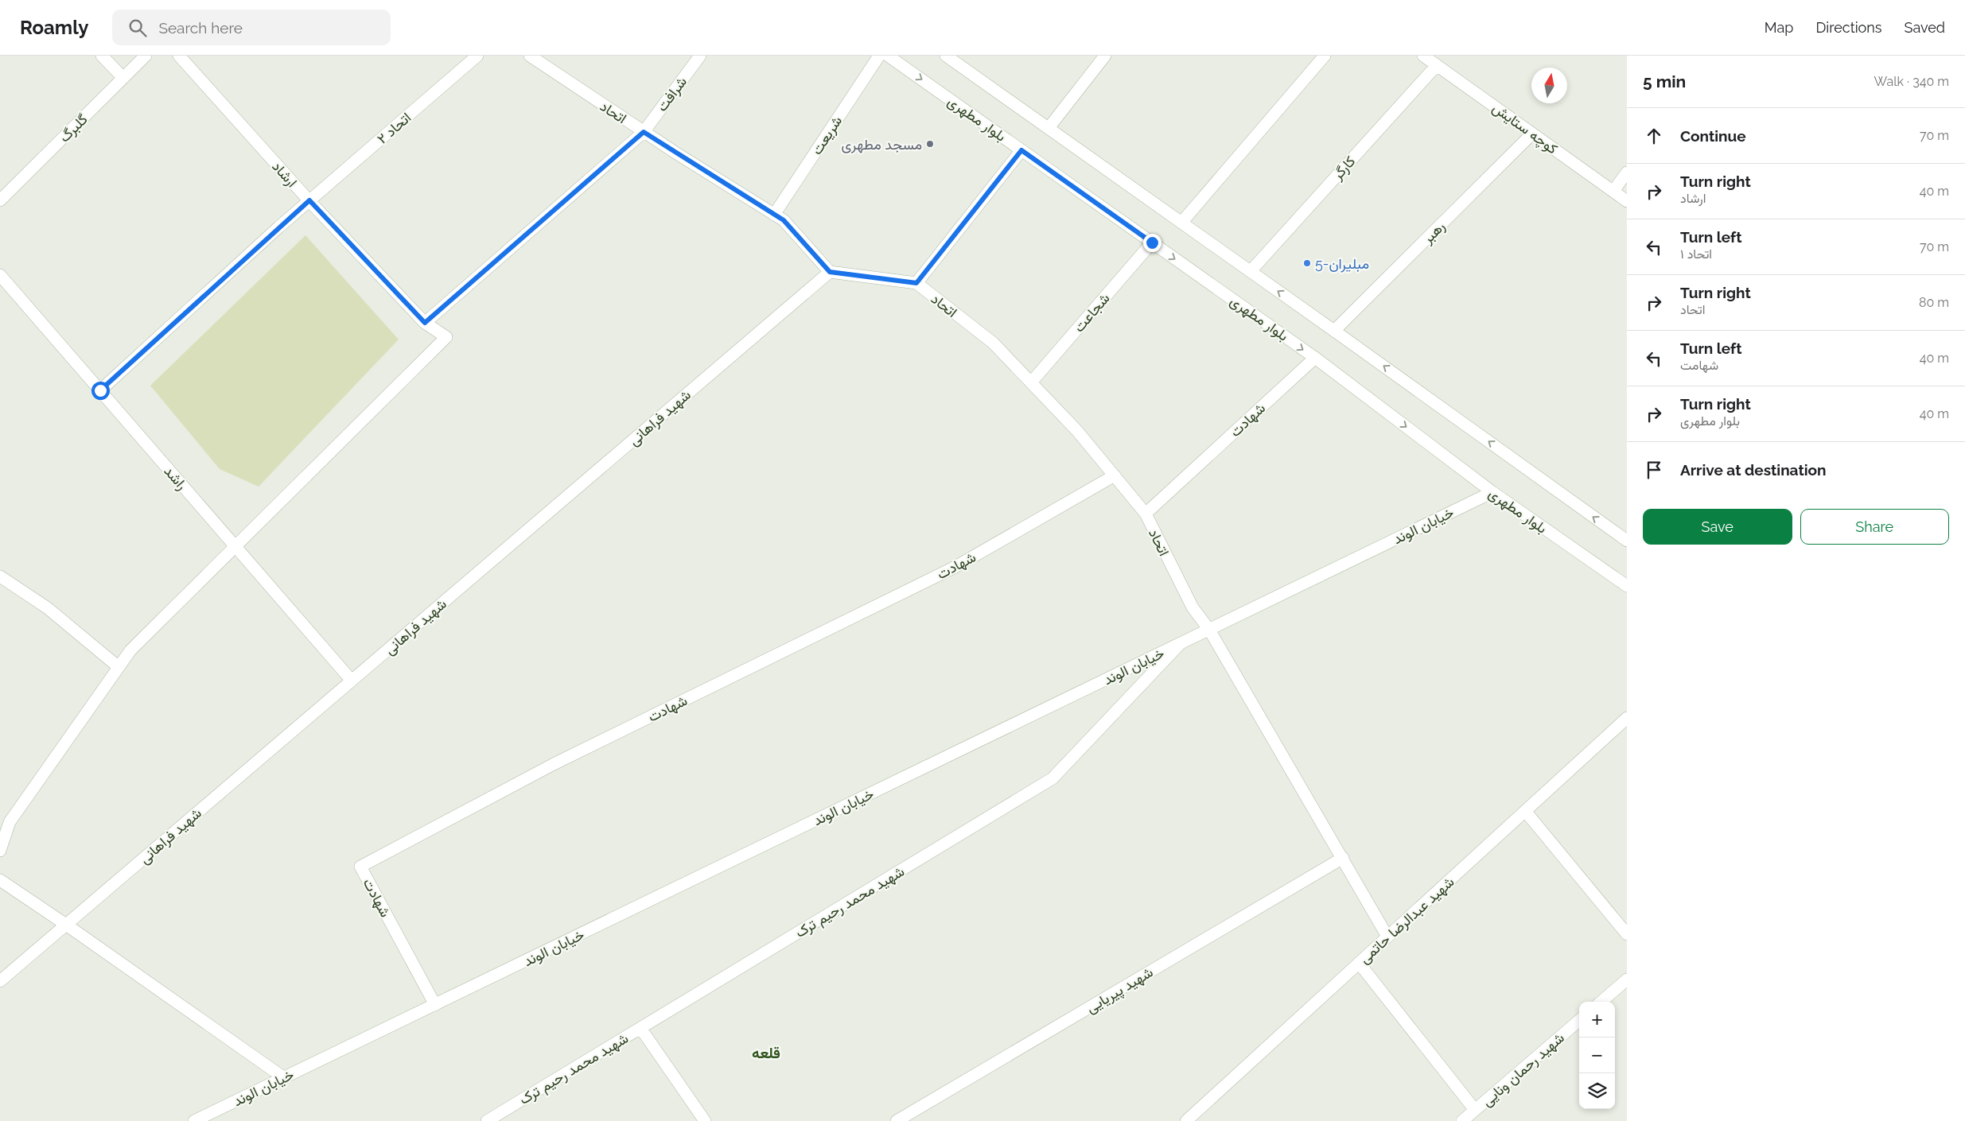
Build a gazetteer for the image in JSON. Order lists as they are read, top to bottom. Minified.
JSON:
{"streets":{"street":["شرافت","اتحاد","بلوار مطهری","گلبرگ","اتحاد ۲","کوچه ستایش","شریعت","کارگر","ارشاد","رهبر","شجاعت","شهید فراهانی","شهادت","راشد","خیابان الوند","شهید محمد رحیم ترک","شهید عبدالرضا حاتمی","شهید پیریایی","شهید رحمان ونایی"]},"crossings":[["شرافت","اتحاد"],["شرافت","ارشاد"],["اتحاد","شریعت"],["اتحاد","شجاعت"],["اتحاد","شهید فراهانی"],["اتحاد","شهادت"],["اتحاد","خیابان الوند"],["اتحاد","شهید عبدالرضا حاتمی"],["اتحاد","شهید پیریایی"],["بلوار مطهری","شجاعت"],["بلوار مطهری","شهادت"],["بلوار مطهری","خیابان الوند"],["اتحاد ۲","ارشاد"],["اتحاد ۲","راشد"],["کوچه ستایش","کارگر"],["کوچه ستایش","رهبر"],["ارشاد","راشد"],["شهید فراهانی","راشد"],["شهادت","خیابان الوند"],["خیابان الوند","شهید محمد رحیم ترک"]],"districts":["قلعه"],"places":["مسجد مطهری","مبلیران-5"],"north":"top","page":{"header":"Roamly","search":"Search here","nav":["Map","Directions","Saved"],"heading":["5 min","Walk · 340 m"],"list":[["Continue","70 m"],["Turn right","ارشاد","40 m"],["Turn left","اتحاد ۱","70 m"],["Turn right","اتحاد","80 m"],["Turn left","شهامت","40 m"],["Turn right","بلوار مطهری","40 m"],"Arrive at destination"],"buttons":["Save","Share"],"map_buttons":["+","−"]}}
